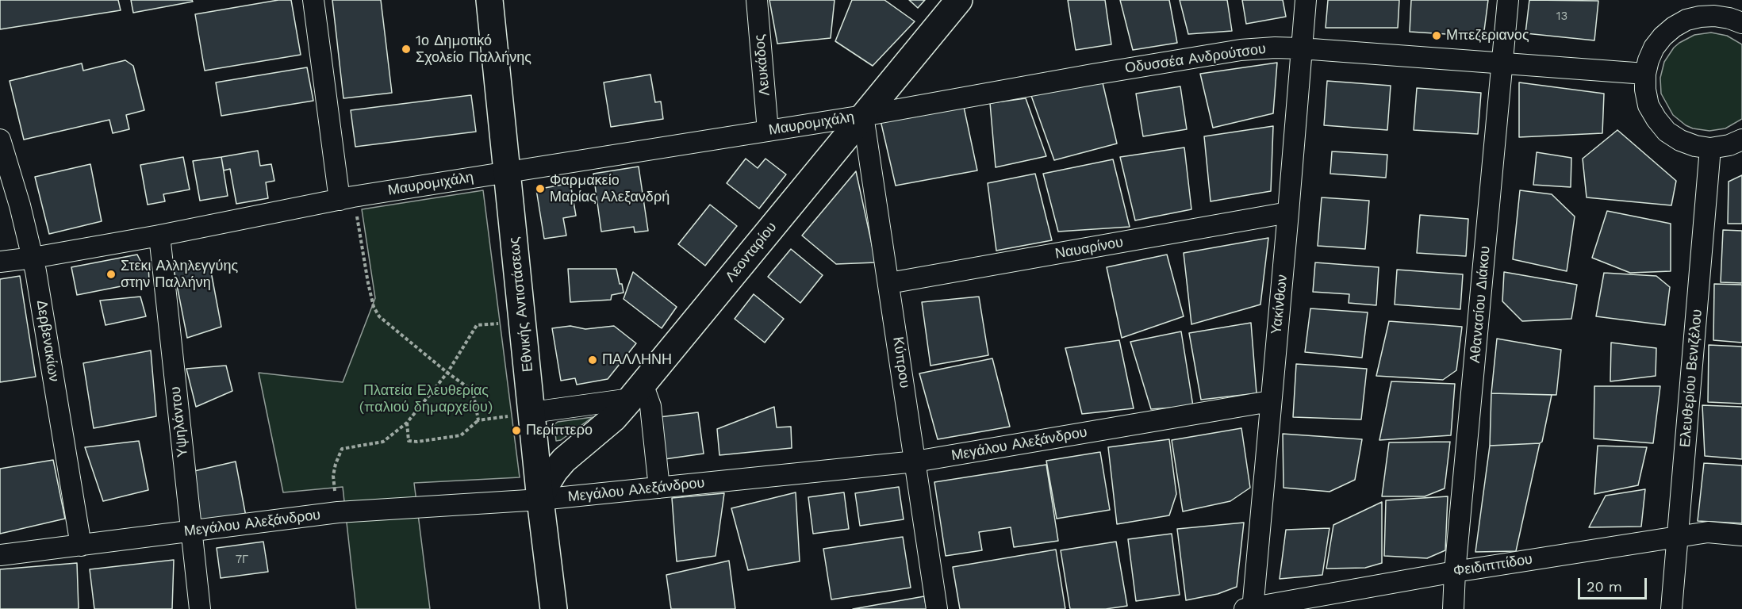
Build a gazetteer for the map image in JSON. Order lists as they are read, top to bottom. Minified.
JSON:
{"streets":{"street":["Οδυσσέα Ανδρούτσου","Λευκάδος","Μαυρομιχάλη","Ναυαρίνου","Λεονταρίου","Εθνικής Αντιστάσεως","Υακίνθων","Αθανασίου Διάκου","Δερβενακίων","Κύπρου","Ελευθερίου Βενιζέλου","Υψηλάντου","Μεγάλου Αλεξάνδρου","Φειδιππίδου"]},"crossings":[["Οδυσσέα Ανδρούτσου","Μαυρομιχάλη"],["Οδυσσέα Ανδρούτσου","Λεονταρίου"],["Οδυσσέα Ανδρούτσου","Υακίνθων"],["Οδυσσέα Ανδρούτσου","Αθανασίου Διάκου"],["Οδυσσέα Ανδρούτσου","Κύπρου"],["Λευκάδος","Μαυρομιχάλη"],["Μαυρομιχάλη","Λεονταρίου"],["Μαυρομιχάλη","Εθνικής Αντιστάσεως"],["Μαυρομιχάλη","Δερβενακίων"],["Μαυρομιχάλη","Κύπρου"],["Μαυρομιχάλη","Υψηλάντου"],["Ναυαρίνου","Υακίνθων"],["Ναυαρίνου","Κύπρου"],["Λεονταρίου","Εθνικής Αντιστάσεως"],["Λεονταρίου","Κύπρου"],["Λεονταρίου","Μεγάλου Αλεξάνδρου"],["Εθνικής Αντιστάσεως","Μεγάλου Αλεξάνδρου"],["Υακίνθων","Μεγάλου Αλεξάνδρου"],["Υακίνθων","Φειδιππίδου"],["Αθανασίου Διάκου","Φειδιππίδου"],["Δερβενακίων","Μεγάλου Αλεξάνδρου"],["Κύπρου","Μεγάλου Αλεξάνδρου"],["Ελευθερίου Βενιζέλου","Φειδιππίδου"],["Υψηλάντου","Μεγάλου Αλεξάνδρου"]],"parks":["Πλατεία Ελευθερίας (παλιού δημαρχείου)"],"places":["Μπεζεριανος","1ο Δημοτικό Σχολείο Παλλήνης","Φαρμακείο Μαρίας Αλεξανδρή","Στεκι Αλληλεγγύης στην Παλλήνη","ΠΑΛΛΗΝΗ","Περίπτερο"],"house_numbers":["13","7Γ"],"scale_bar":"20 m"}
